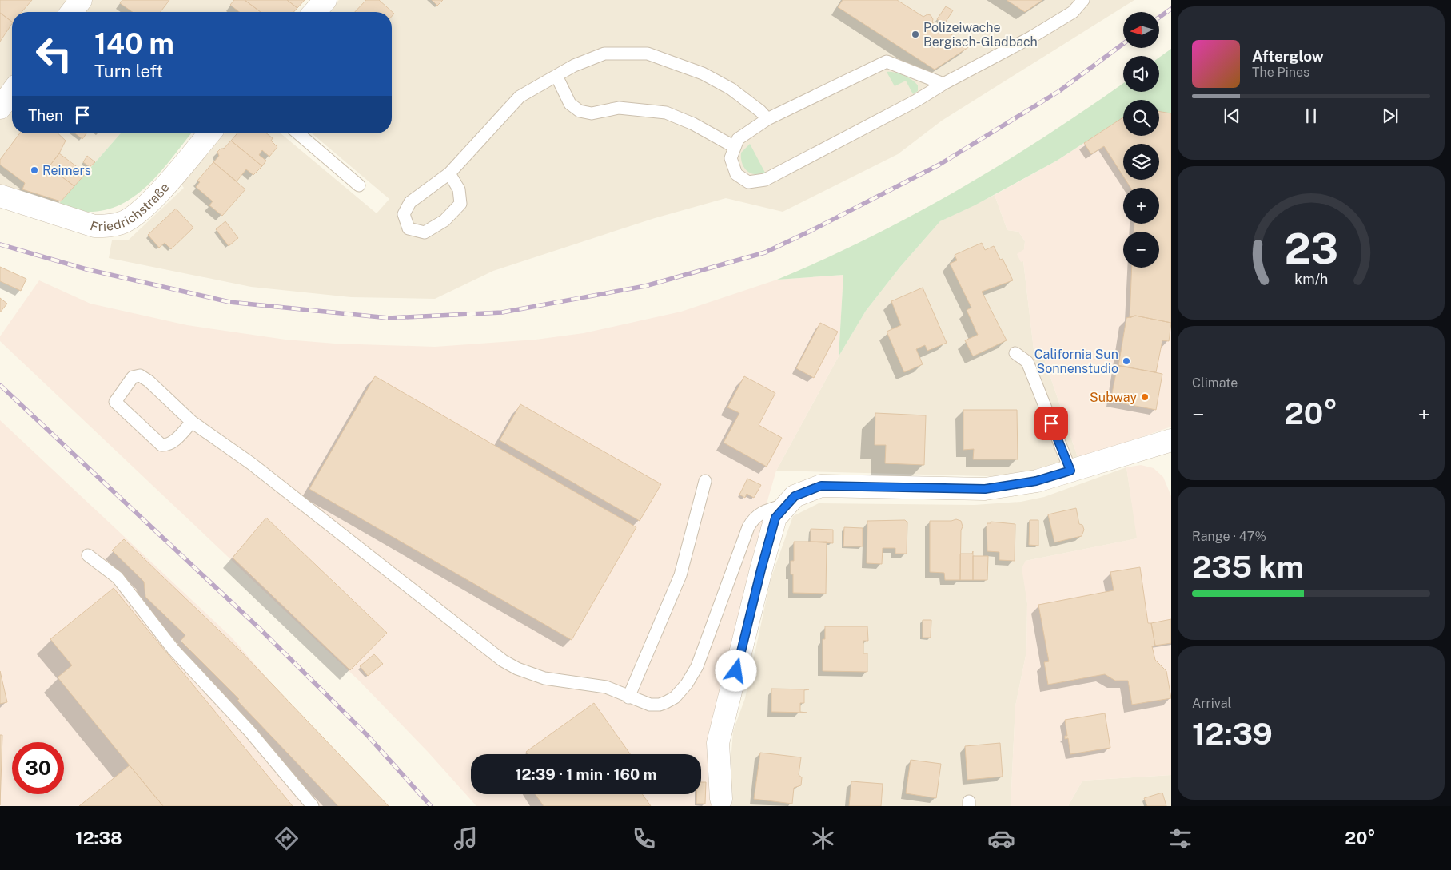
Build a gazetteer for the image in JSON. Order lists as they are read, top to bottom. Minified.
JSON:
{"streets":{"street":["Friedrichstraße"]},"places":["Polizeiwache Bergisch-Gladbach","Reimers","California Sun Sonnenstudio","Subway"],"north":"left","page":{"map_buttons":["+","−"],"turn":["140 m","Turn left"],"song":["Afterglow","The Pines"],"then":"Then","tile":["Climate",["Range · 47%","235 km"],["Arrival","12:39"]],"heat":["−","20°","+"],"limit":"30","trip":"12:39 · 1 min · 160 m","tabs":["12:38","20°"],"gauge":["23","km/h"]}}
